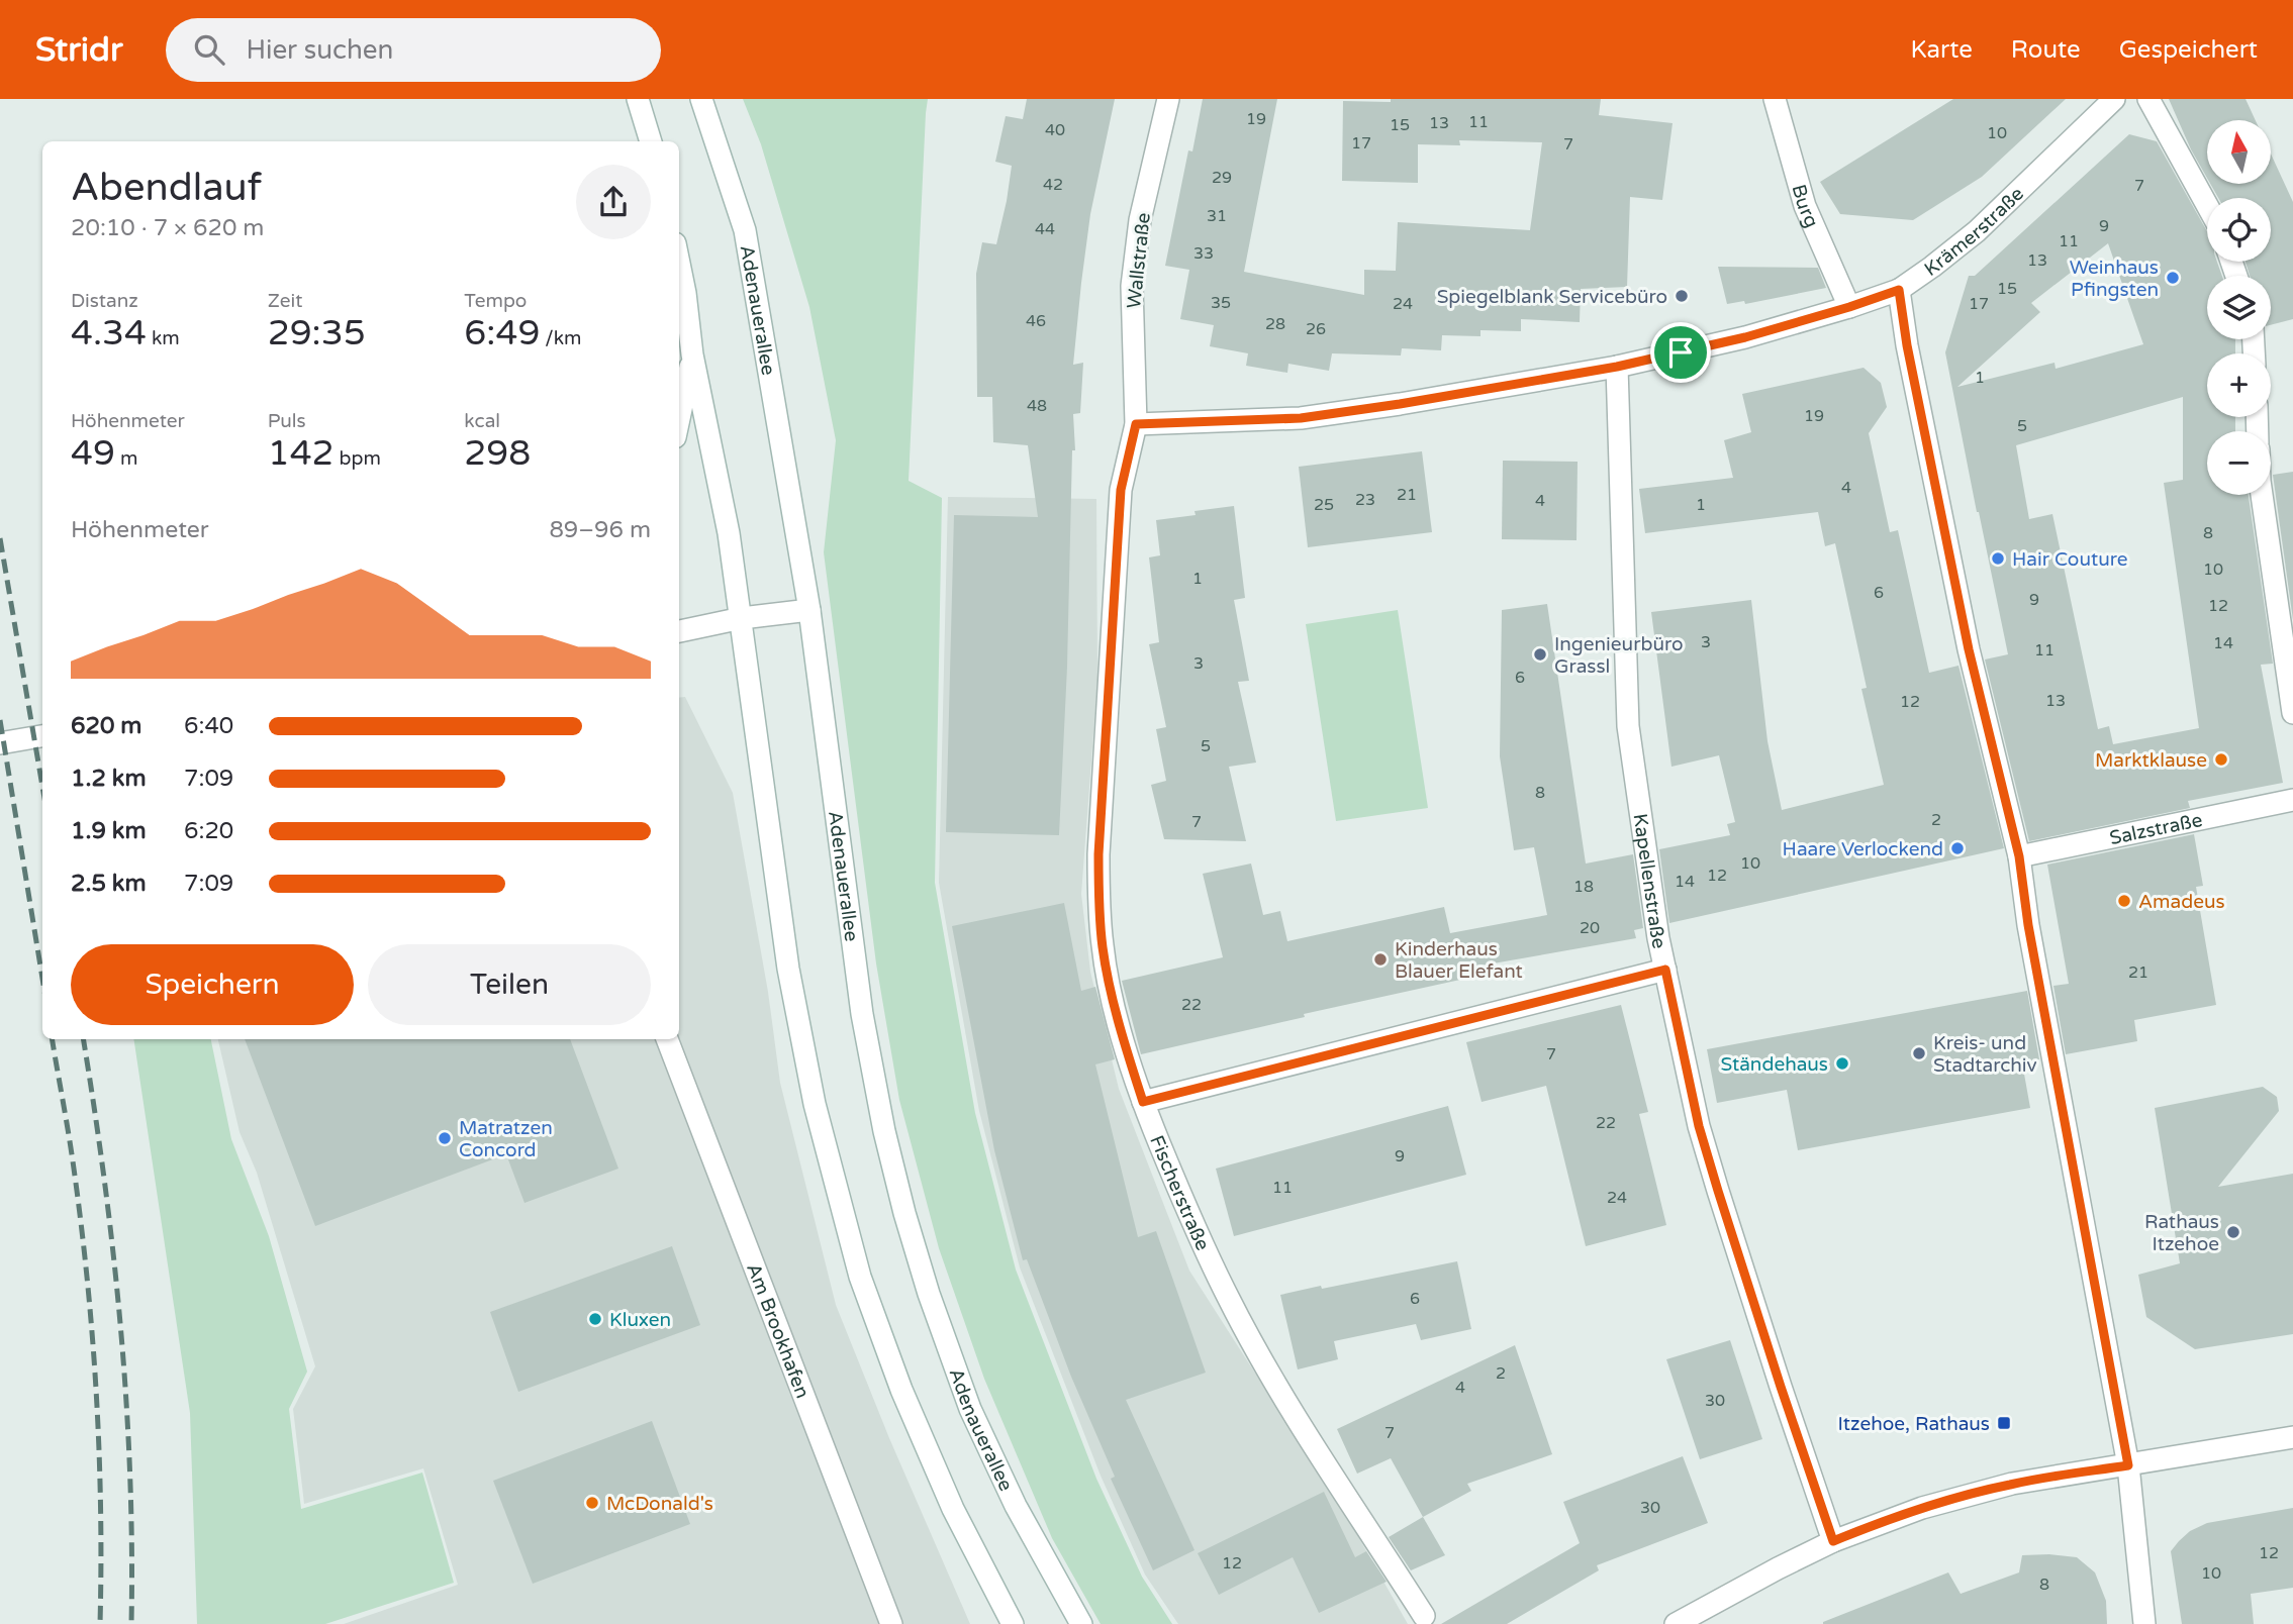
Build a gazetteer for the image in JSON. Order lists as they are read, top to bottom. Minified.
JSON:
{"streets":{"street":["Burg","Krämerstraße","Wallstraße","Adenauerallee","Salzstraße","Kapellenstraße","Fischerstraße","Am Brookhafen"]},"crossings":[["Burg","Krämerstraße"],["Krämerstraße","Wallstraße"],["Krämerstraße","Kapellenstraße"],["Krämerstraße","Fischerstraße"],["Wallstraße","Fischerstraße"]],"places":{"other":["Weinhaus Pfingsten","Spiegelblank Servicebüro","Hair Couture","Ingenieurbüro Grassl","Marktklause","Haare Verlockend","Amadeus","Kinderhaus Blauer Elefant","Kreis- und Stadtarchiv","Ständehaus","Matratzen Concord","Rathaus Itzehoe","Kluxen","McDonald's"],"transit":["Itzehoe, Rathaus"]},"house_numbers":["19","11","13","15","40","10","17","7","29","42","7","31","9","44","11","33","13","15","35","24","17","46","28","26","1","48","19","5","4","21","23","4","25","1","8","10","1","6","9","12","3","14","11","3","6","13","12","5","8","2","7","10","12","14","18","20","21","22","7","22","9","11","24","6","2","4","30","7","30","12","12","10","8"],"north":"top","page":{"header":"Stridr","search":"Hier suchen","nav":["Karte","Route","Gespeichert"],"map_buttons":["+","−"],"heading":["Abendlauf","20:10 · 7 × 620 m"],"stats":[["Distanz","4.34 km"],["Zeit","29:35"],["Tempo","6:49 /km"],["Höhenmeter","49 m"],["Puls","142 bpm"],["kcal","298"]],"chart":["Höhenmeter","89–96 m"],"list":[{"name":"620 m","note":"6:40"},{"name":"1.2 km","note":"7:09"},{"name":"1.9 km","note":"6:20"},{"name":"2.5 km","note":"7:09"}],"buttons":["Speichern","Teilen"]}}
